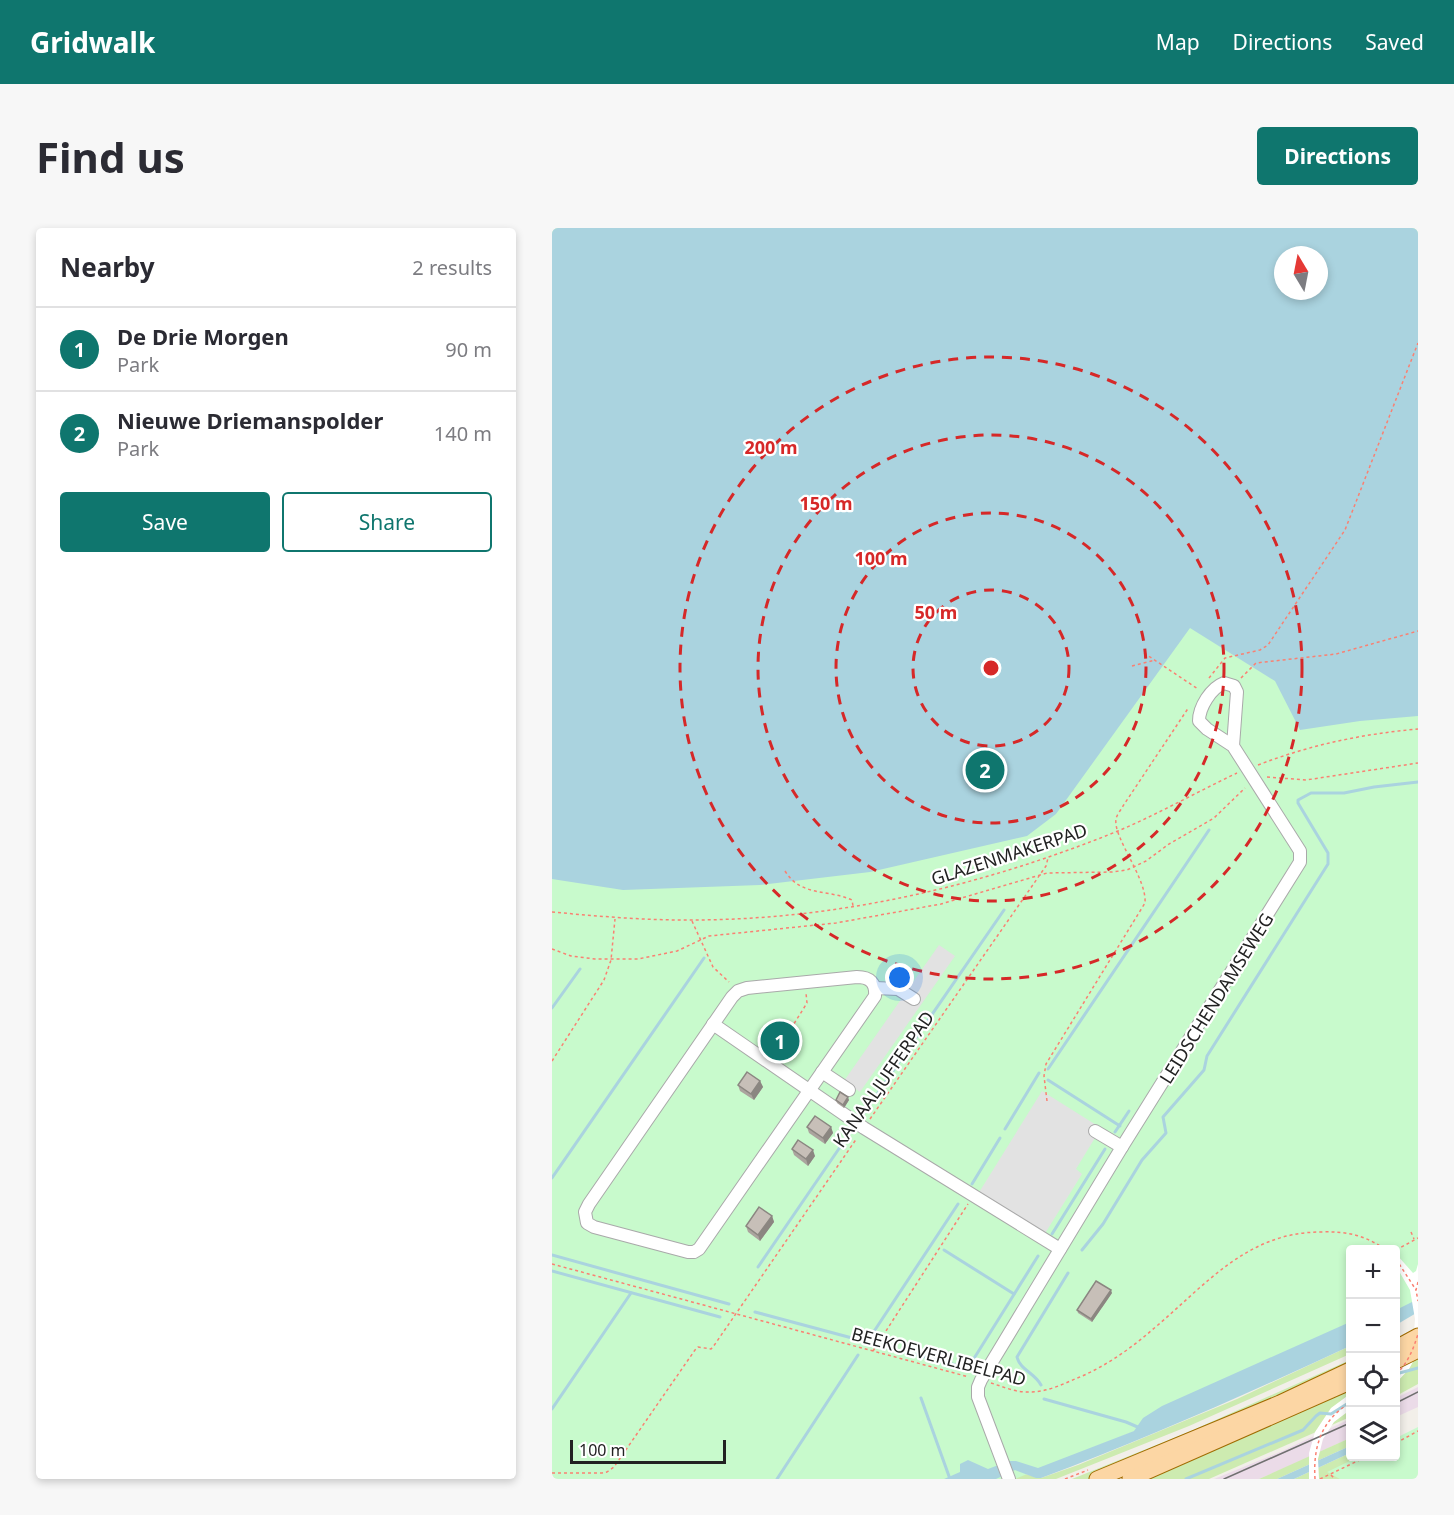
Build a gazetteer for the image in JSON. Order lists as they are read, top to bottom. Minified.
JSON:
{"streets":{"street":["LEIDSCHENDAMSEWEG"],"path":["GLAZENMAKERPAD","KANAALJUFFERPAD","BEEKOEVERLIBELPAD"]},"crossings":[["GLAZENMAKERPAD","LEIDSCHENDAMSEWEG"],["GLAZENMAKERPAD","KANAALJUFFERPAD"],["LEIDSCHENDAMSEWEG","BEEKOEVERLIBELPAD"],["KANAALJUFFERPAD","BEEKOEVERLIBELPAD"]],"scale_bar":"100 m","north":"top","page":{"header":"Gridwalk","nav":["Map","Directions","Saved"],"buttons":["Directions",["Save","Share"]],"title":"Find us","heading":["Nearby","2 results"],"list":[{"mark":"1","name":"De Drie Morgen","note":"Park","value":"90 m"},{"mark":"2","name":"Nieuwe Driemanspolder","note":"Park","value":"140 m"}],"pins":["2","1"],"map_buttons":["+","−"],"scale":"100 m"},"rings":["200 m","150 m","100 m","50 m"]}
